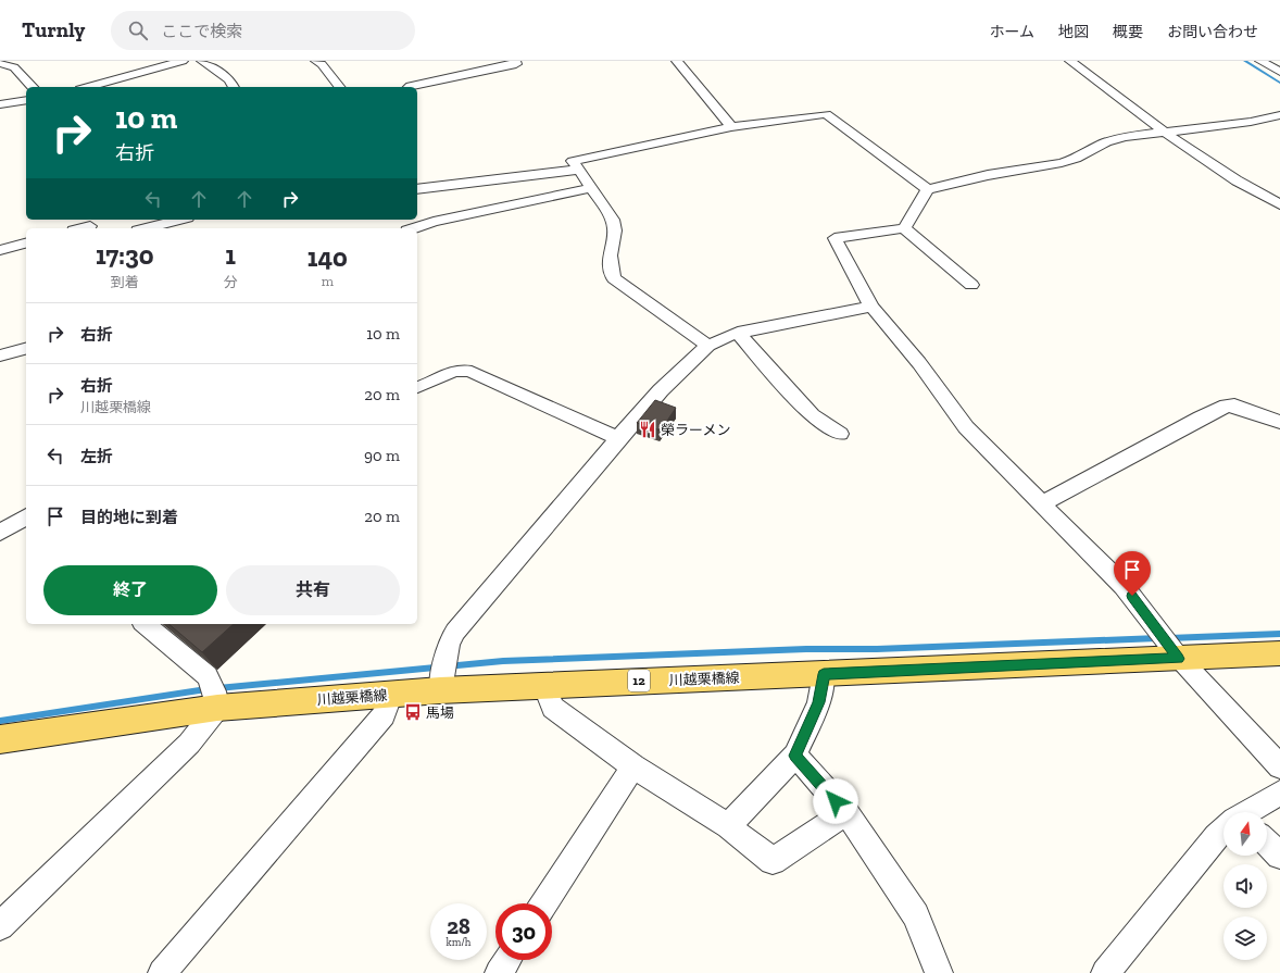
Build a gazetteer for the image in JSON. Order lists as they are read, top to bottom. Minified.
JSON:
{"streets":{"main road":["川越栗橋線","12"]},"places":{"restaurant":["榮ラーメン"],"bus stop":["馬場"]},"north":"top","page":{"header":"Turnly","search":"ここで検索","nav":["ホーム","地図","概要","お問い合わせ"],"turn":["10 m","右折"],"eta":["17:30","到着","1","分","140","m"],"list":[{"name":"右折","value":"10 m"},{"name":"右折","note":"川越栗橋線","value":"20 m"},{"name":"左折","value":"90 m"},{"name":"目的地に到着","value":"20 m"}],"buttons":["終了","共有"],"speed":"28 km/h","limit":"30"}}
